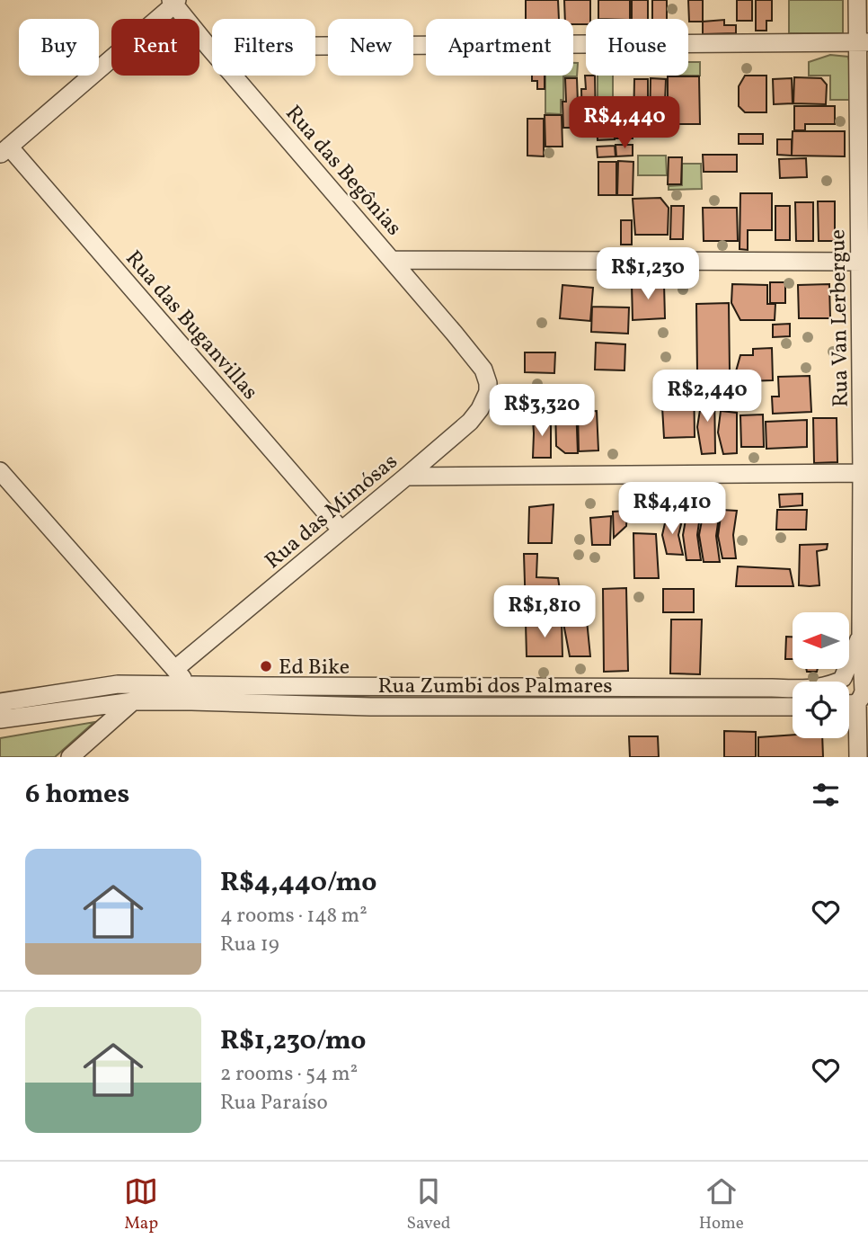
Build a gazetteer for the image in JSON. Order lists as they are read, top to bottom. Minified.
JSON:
{"streets":{"street":["Rua das Begônias","Rua Van Lerbergue","Rua das Buganvillas","Rua das Mimósas","Rua Zumbi dos Palmares"]},"crossings":[["Rua das Begônias","Rua das Mimósas"],["Rua Van Lerbergue","Rua Zumbi dos Palmares"],["Rua das Buganvillas","Rua das Mimósas"]],"places":["Ed Bike"],"north":"left","page":{"chip":["Buy","Rent","Filters","New","Apartment","House"],"price":["R$4,440","R$1,230","R$2,440","R$3,320","R$4,410","R$1,810"],"heading":"6 homes","list":[{"name":"R$4,440/mo","note":"4 rooms · 148 m² · Rua 19"},{"name":"R$1,230/mo","note":"2 rooms · 54 m² · Rua Paraíso"}],"tabs":["Map","Saved","Home"]}}
